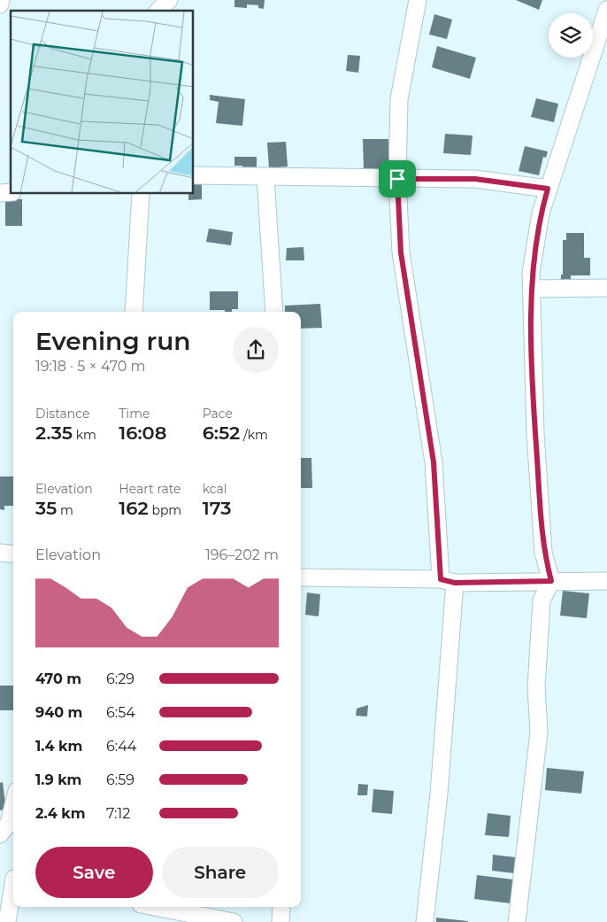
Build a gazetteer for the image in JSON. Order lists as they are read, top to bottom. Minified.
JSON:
{"page":{"heading":["Evening run","19:18 · 5 × 470 m"],"stats":[["Distance","2.35 km"],["Time","16:08"],["Pace","6:52 /km"],["Elevation","35 m"],["Heart rate","162 bpm"],["kcal","173"]],"chart":["Elevation","196–202 m"],"list":[{"name":"470 m","note":"6:29"},{"name":"940 m","note":"6:54"},{"name":"1.4 km","note":"6:44"},{"name":"1.9 km","note":"6:59"},{"name":"2.4 km","note":"7:12"}],"buttons":["Save","Share"]}}
